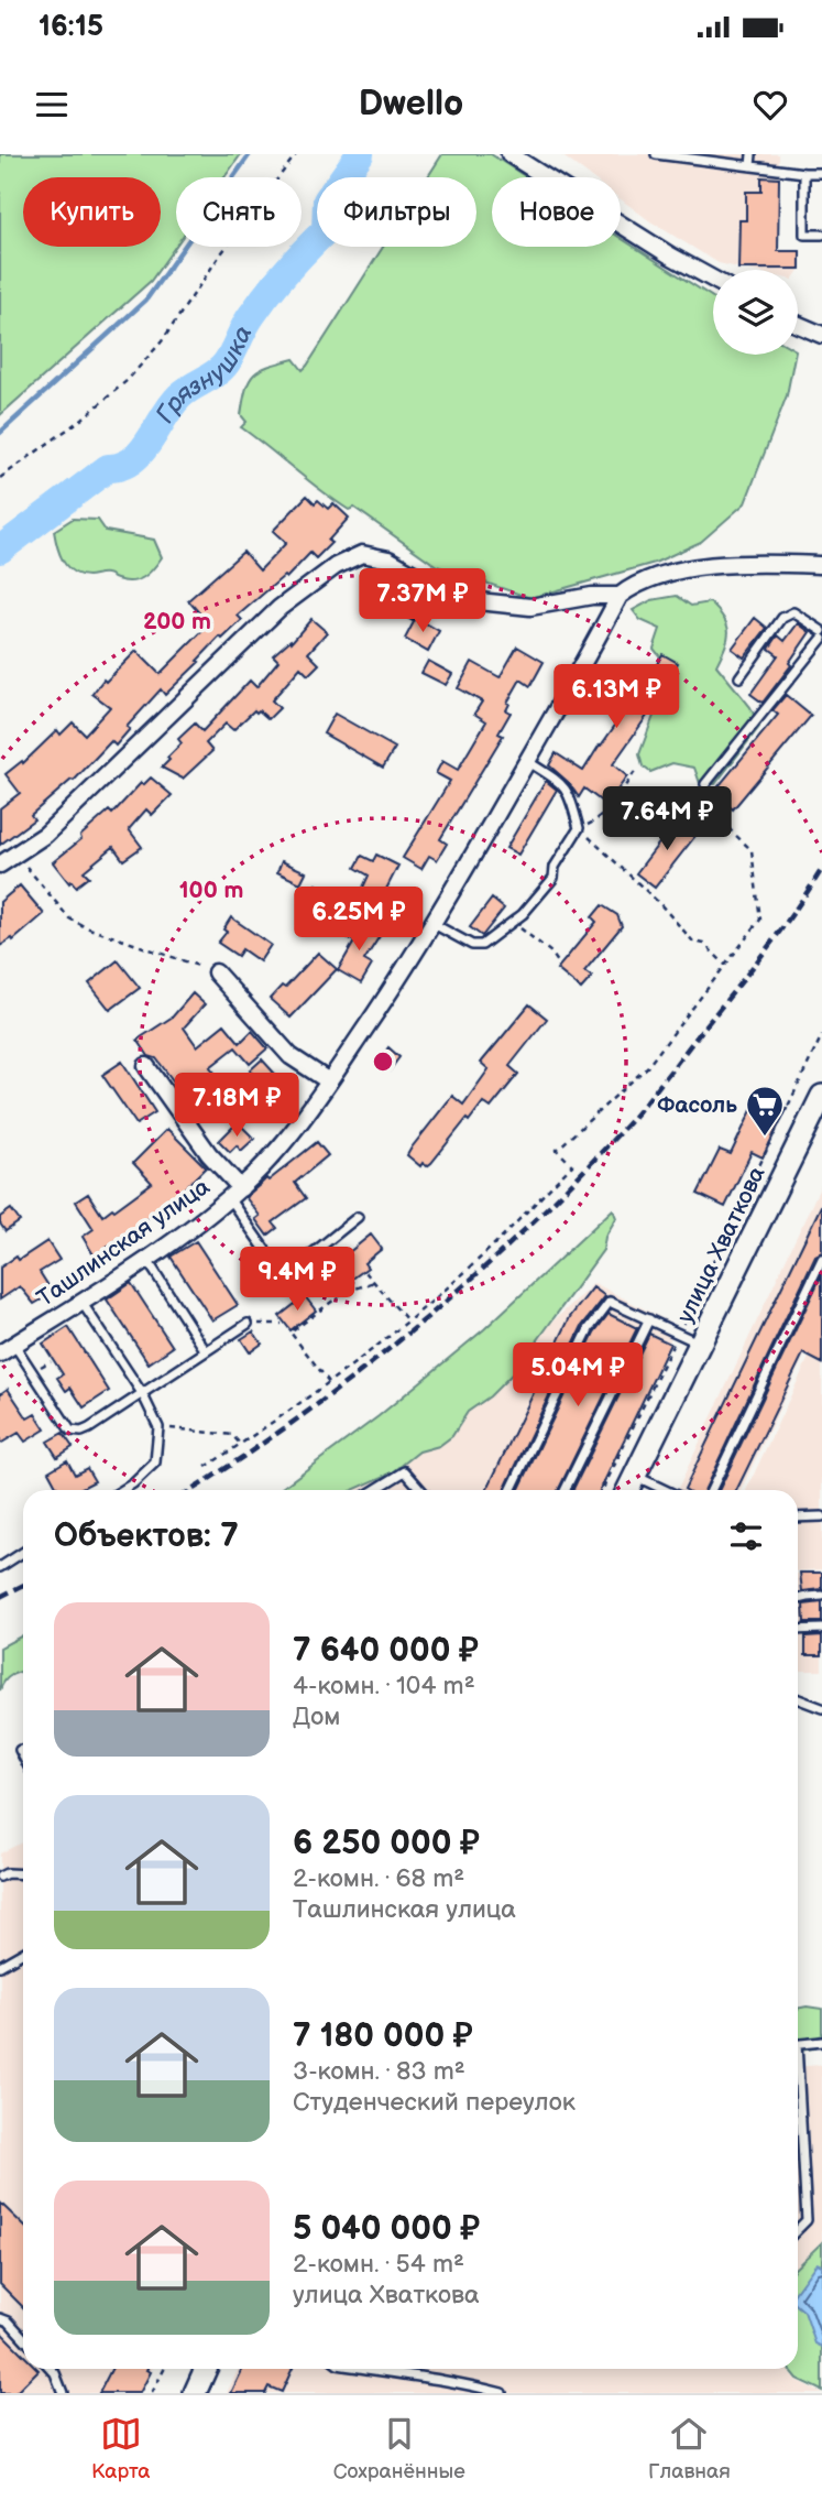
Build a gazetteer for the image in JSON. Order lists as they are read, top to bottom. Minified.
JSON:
{"streets":{"main road":["улица Хваткова"],"street":["Ташлинская улица"]},"water":["Грязнушка"],"places":{"supermarket":["Фасоль"]},"page":{"status":"16:15","header":"Dwello","chip":["Купить","Снять","Фильтры","Новое"],"price":["7.37M ₽","6.13M ₽","7.64M ₽","6.25M ₽","7.18M ₽","9.4M ₽","5.04M ₽"],"heading":"Объектов: 7","list":[{"name":"7 640 000 ₽","note":"4-комн. · 104 m² · Дом"},{"name":"6 250 000 ₽","note":"2-комн. · 68 m² · Ташлинская улица"},{"name":"7 180 000 ₽","note":"3-комн. · 83 m² · Студенческий переулок"},{"name":"5 040 000 ₽","note":"2-комн. · 54 m² · улица Хваткова"}],"tabs":["Карта","Сохранённые","Главная"]},"rings":["200 m","100 m"]}
